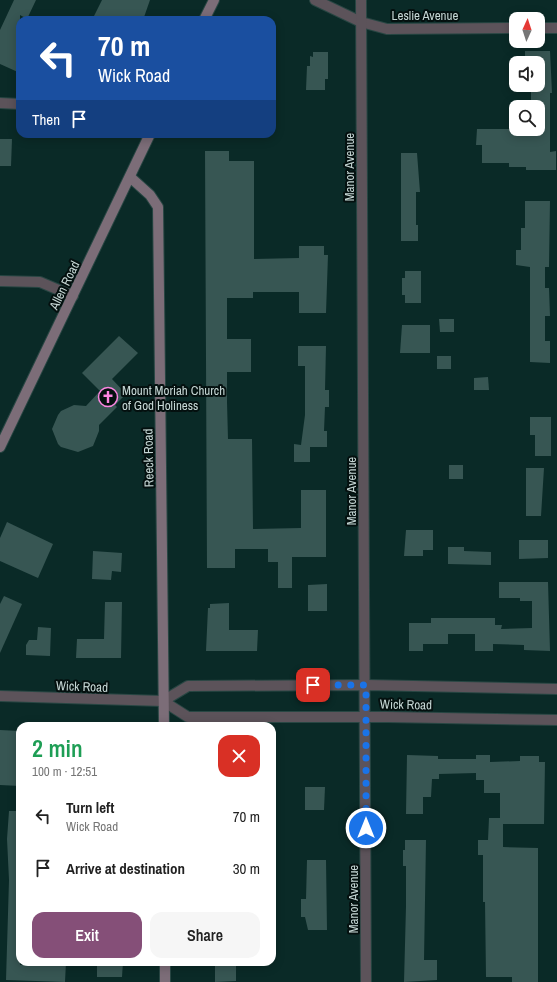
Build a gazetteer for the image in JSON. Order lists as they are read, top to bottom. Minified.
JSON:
{"streets":{"street":["Leslie Avenue","Manor Avenue","Allen Road","Reeck Road","Wick Road"]},"crossings":[["Leslie Avenue","Manor Avenue"],["Manor Avenue","Wick Road"],["Allen Road","Reeck Road"],["Reeck Road","Wick Road"]],"places":{"church":["Mount Moriah Church of God Holiness"]},"north":"top","page":{"turn":["70 m","Wick Road"],"then":"Then","heading":["2 min","100 m · 12:51"],"list":[{"name":"Turn left","note":"Wick Road","value":"70 m"},{"name":"Arrive at destination","value":"30 m"}],"buttons":["Exit","Share"]}}
